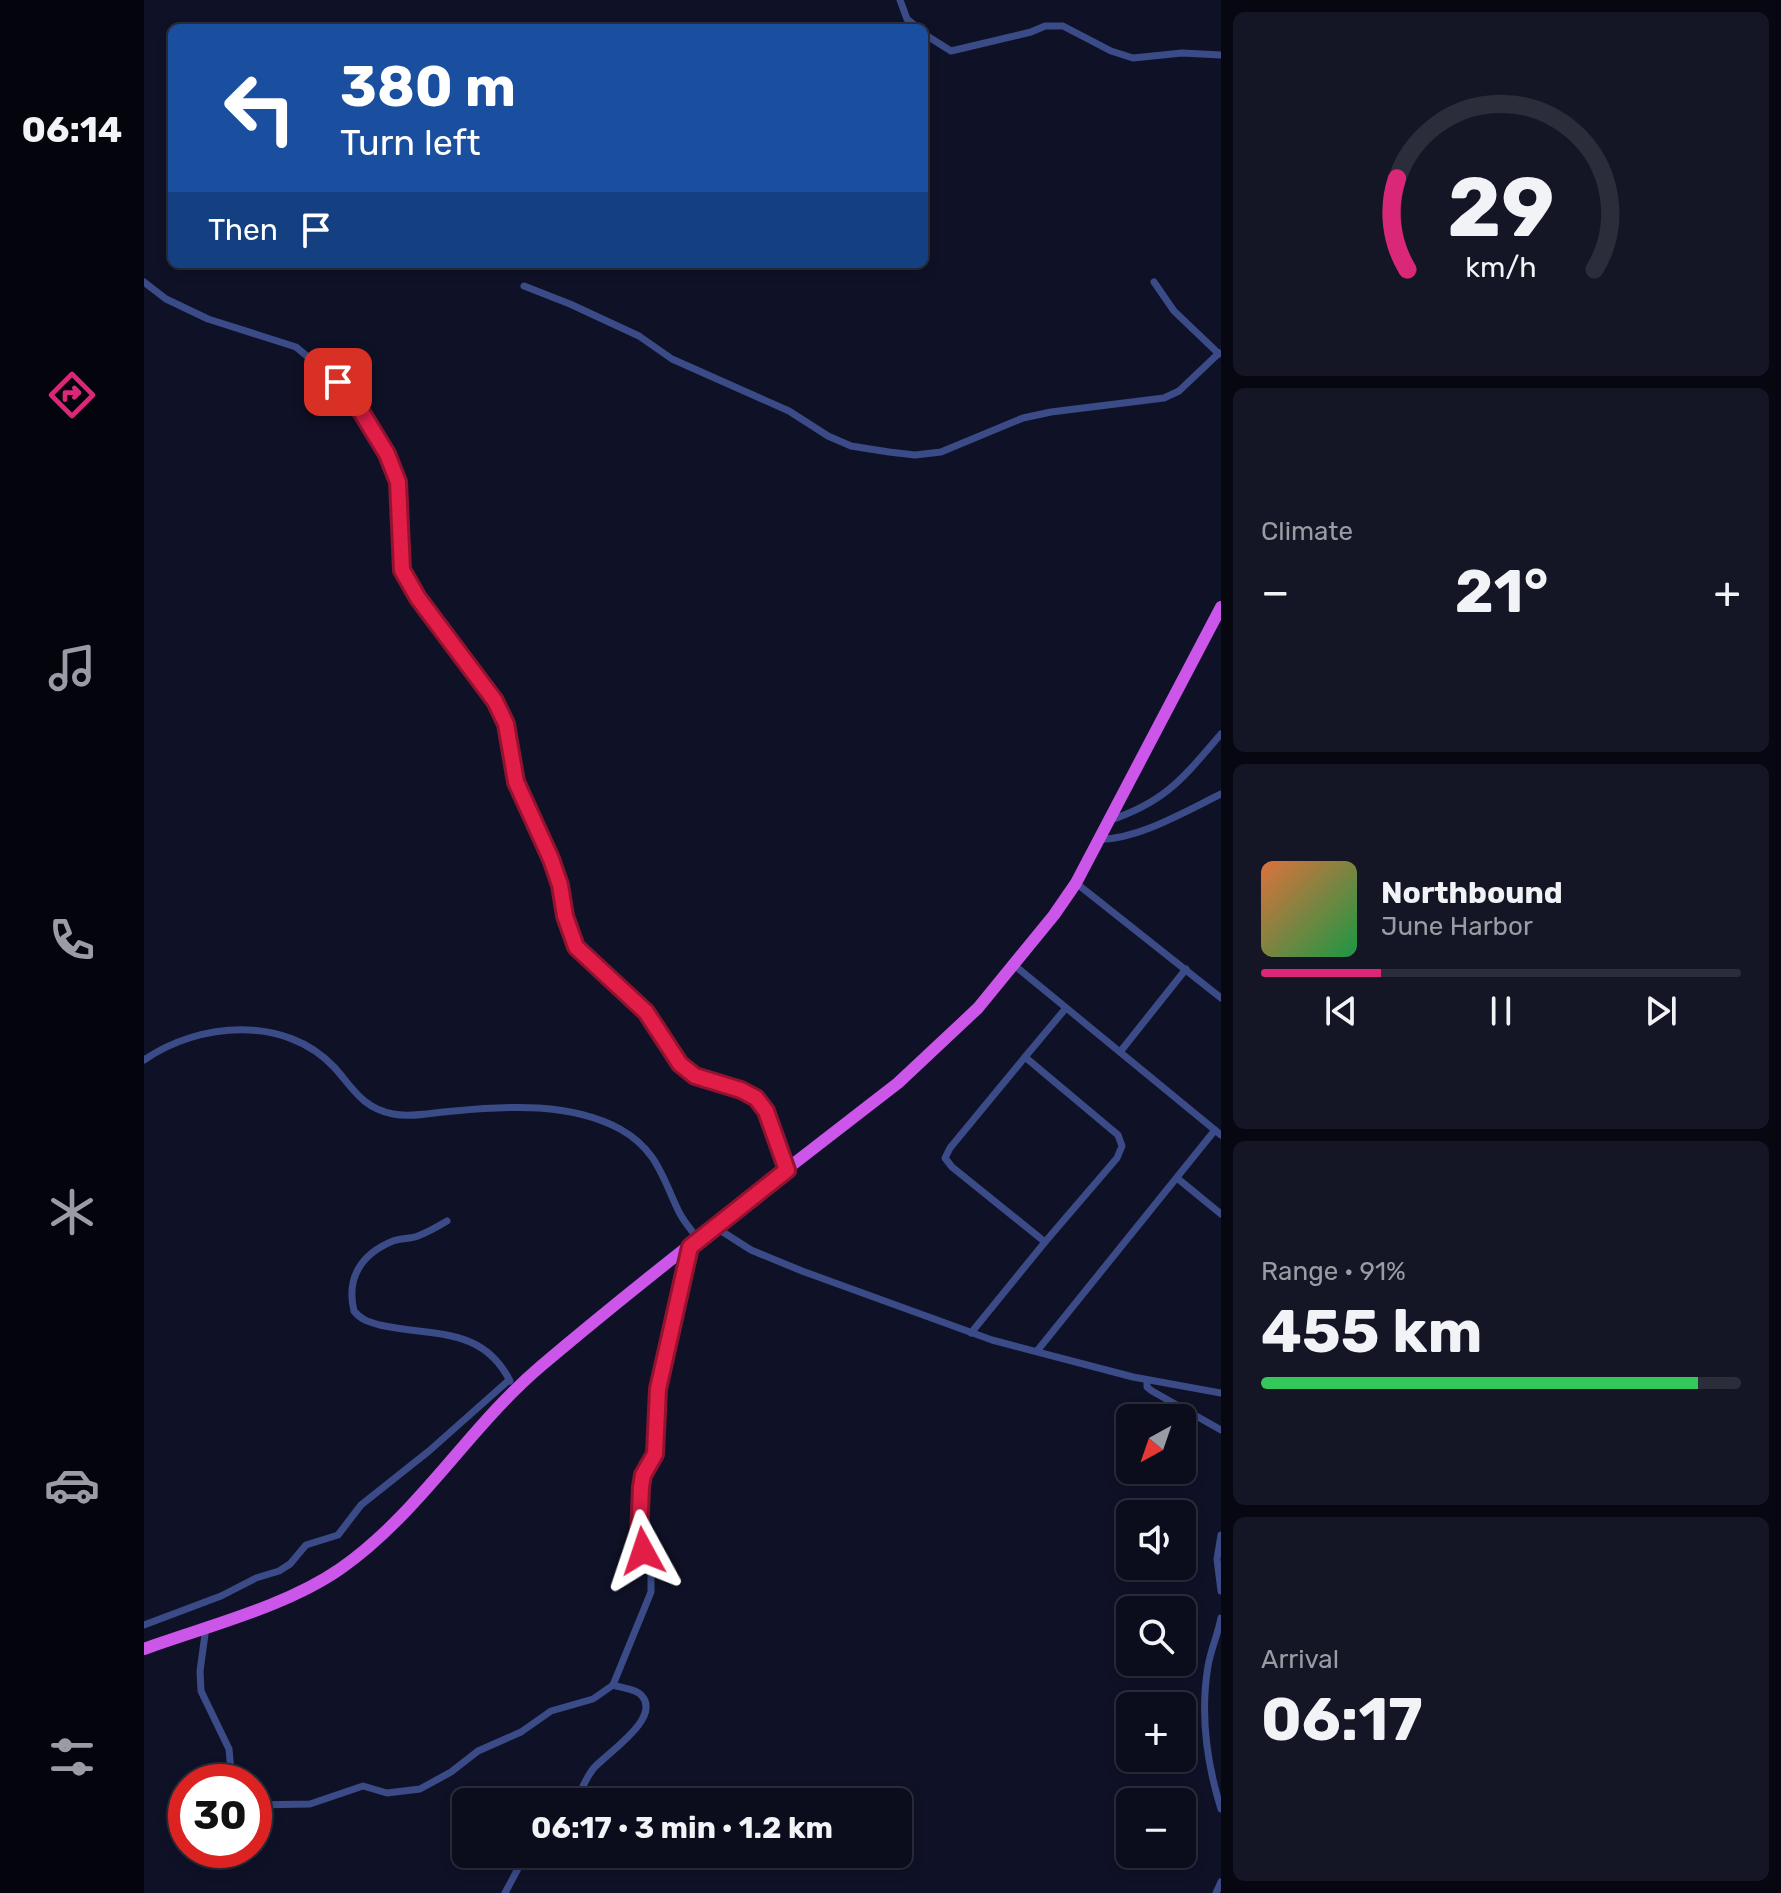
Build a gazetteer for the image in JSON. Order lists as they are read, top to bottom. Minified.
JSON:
{"north":"bottom left","page":{"tabs":"06:14","turn":["380 m","Turn left"],"then":"Then","tile":["Climate",["Range · 91%","455 km"],["Arrival","06:17"]],"heat":["−","21°","+"],"song":["Northbound","June Harbor"],"map_buttons":["+","−"],"limit":"30","trip":"06:17 · 3 min · 1.2 km","gauge":["29","km/h"]}}
